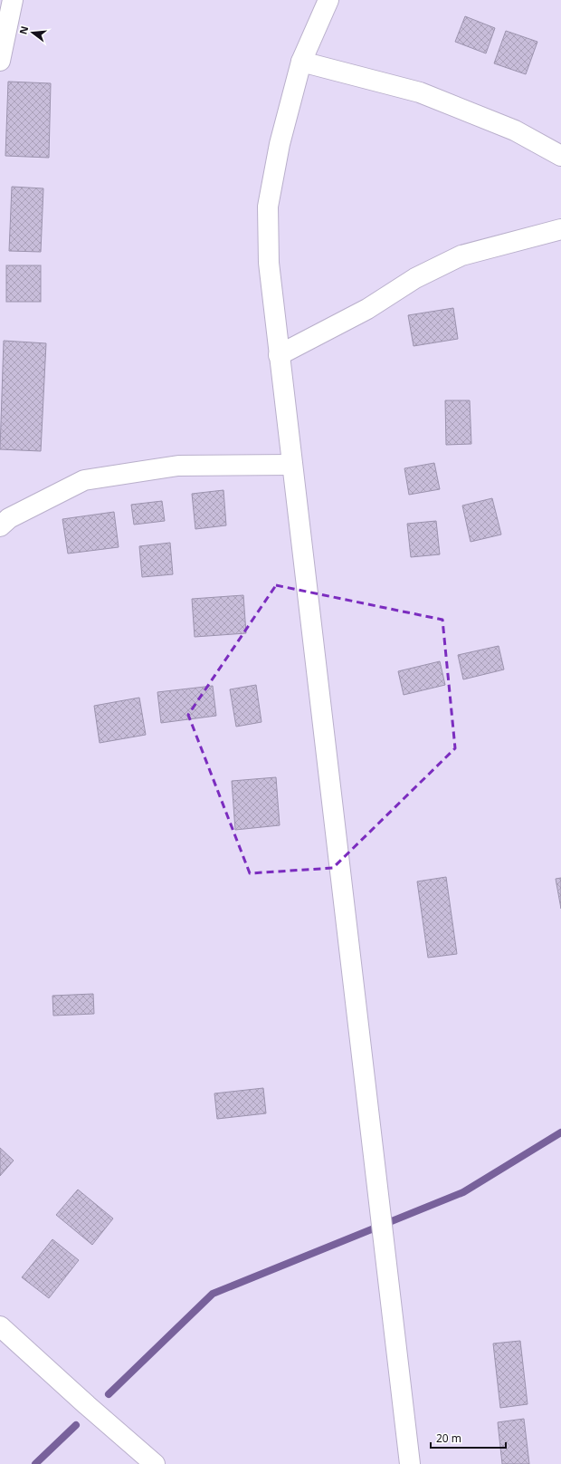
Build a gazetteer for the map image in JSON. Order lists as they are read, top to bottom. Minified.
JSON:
{"scale_bar":"20 m","north":"left"}
